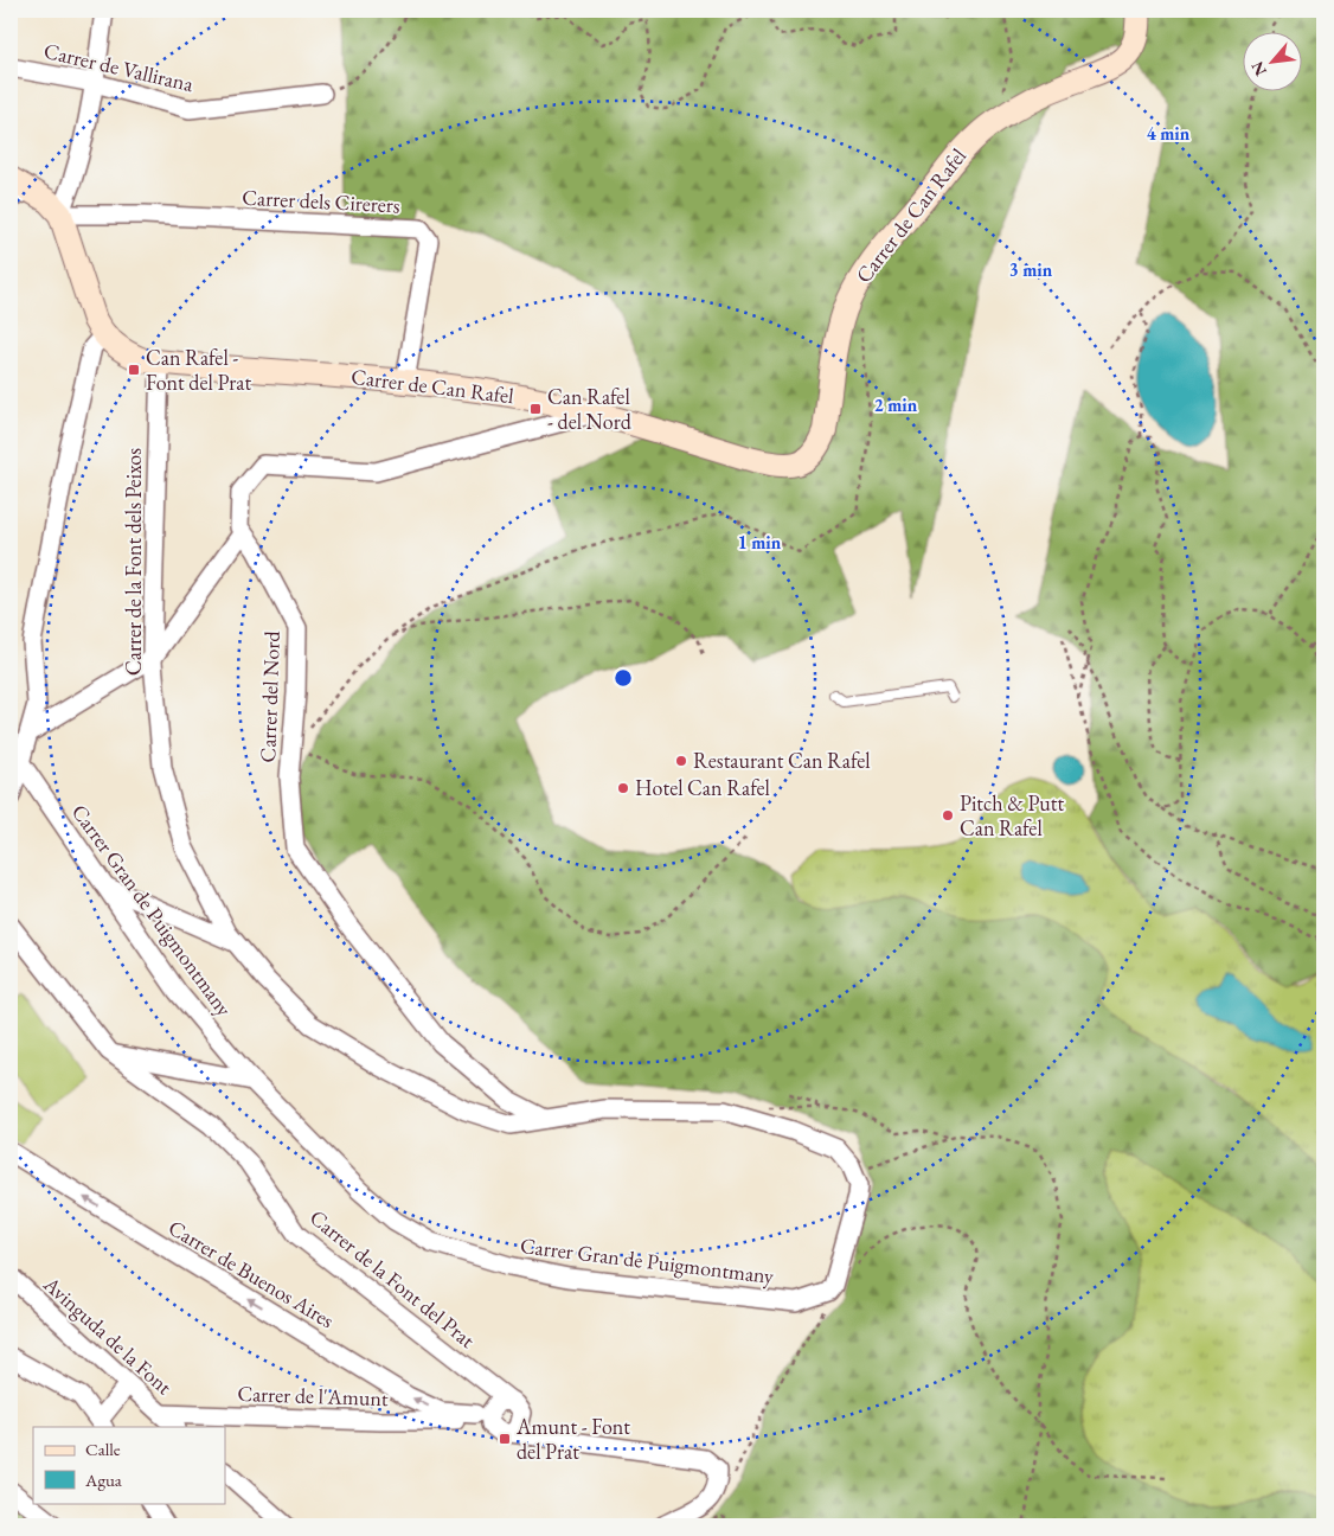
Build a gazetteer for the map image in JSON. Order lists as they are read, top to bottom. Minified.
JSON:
{"streets":{"street":["Carrer de Vallirana","Carrer dels Cirerers","Carrer de Can Rafel","Carrer de la Font dels Peixos","Carrer del Nord","Carrer Gran de Puigmontmany","Carrer de Buenos Aires","Carrer de la Font del Prat","Avinguda de la Font","Carrer de l'Amunt"]},"crossings":[["Carrer dels Cirerers","Carrer de Can Rafel"],["Carrer de Can Rafel","Carrer de la Font dels Peixos"],["Carrer de Can Rafel","Carrer del Nord"],["Carrer de la Font dels Peixos","Carrer del Nord"],["Carrer de Buenos Aires","Carrer de la Font del Prat"],["Carrer de Buenos Aires","Carrer de l'Amunt"],["Carrer de la Font del Prat","Carrer de l'Amunt"],["Avinguda de la Font","Carrer de l'Amunt"]],"one_way":["Carrer de Buenos Aires"],"places":{"transit":["Can Rafel - Font del Prat","Can Rafel - del Nord","Amunt - Font del Prat"],"other":["Restaurant Can Rafel","Hotel Can Rafel","Pitch & Putt Can Rafel"]},"legend":["Calle","Agua"],"north":"bottom left","rings":["4 min","3 min","2 min","1 min"]}
